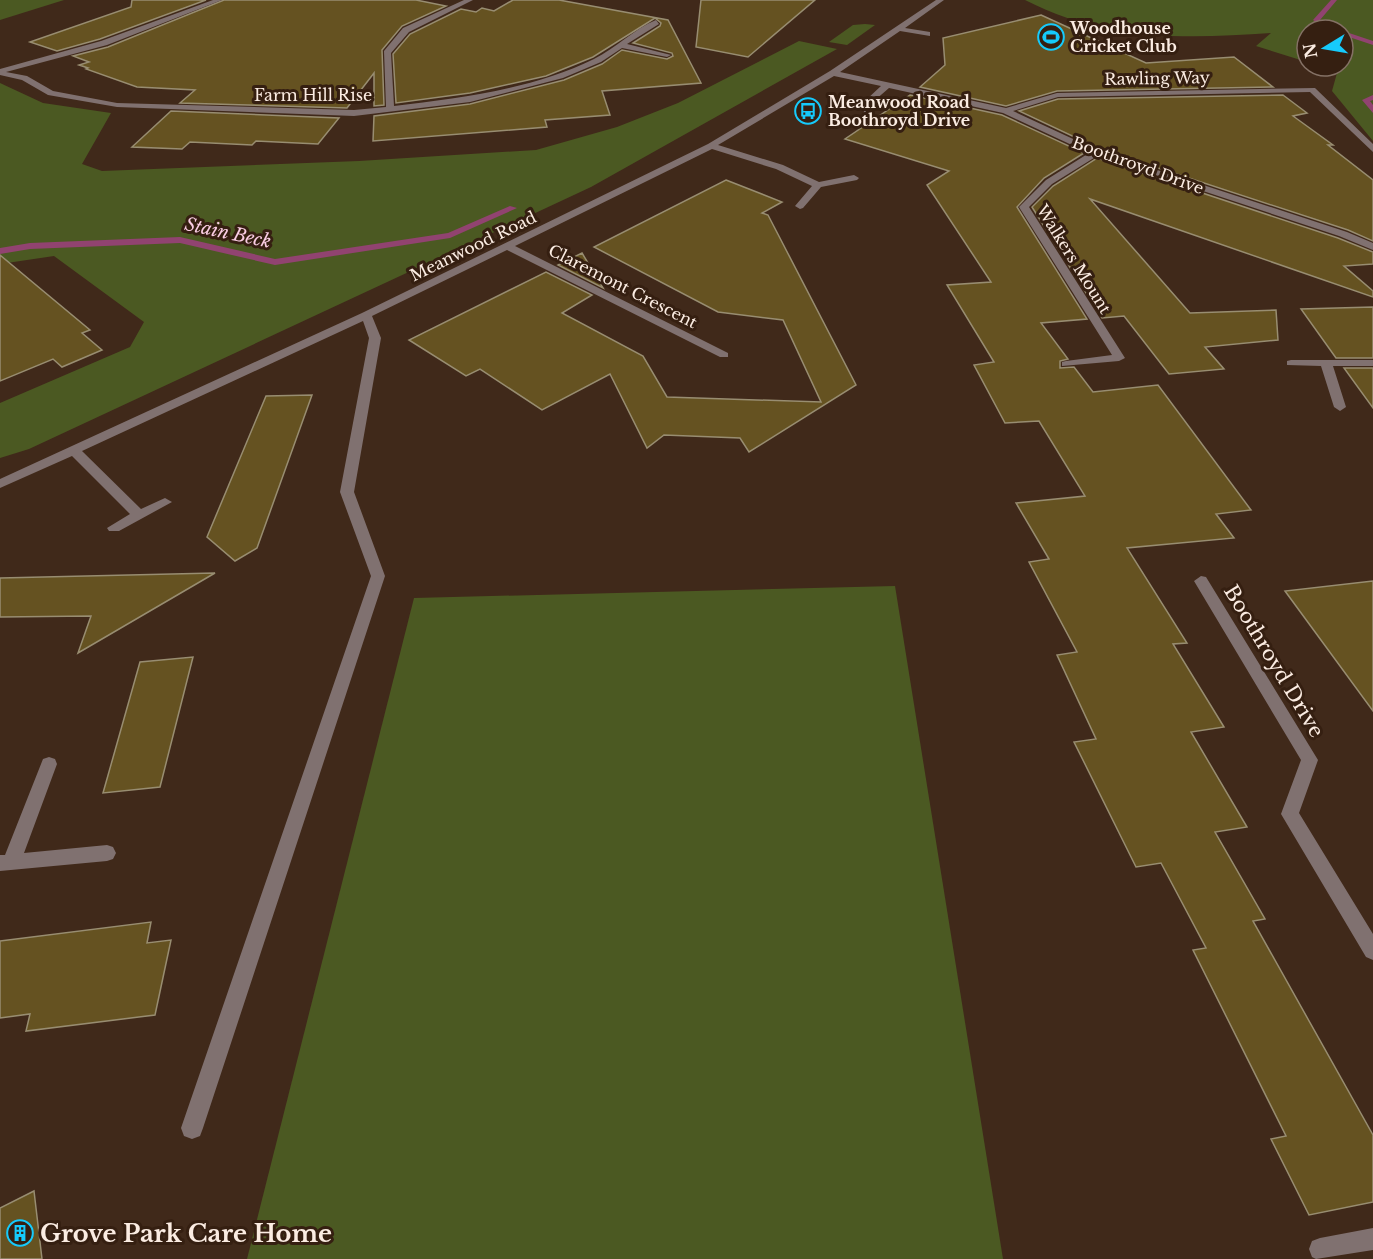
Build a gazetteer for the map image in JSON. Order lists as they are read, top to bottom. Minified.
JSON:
{"streets":{"street":["Rawling Way","Farm Hill Rise","Boothroyd Drive","Meanwood Road","Walkers Mount","Claremont Crescent"]},"crossings":[["Rawling Way","Boothroyd Drive"],["Boothroyd Drive","Meanwood Road"],["Boothroyd Drive","Walkers Mount"],["Meanwood Road","Claremont Crescent"]],"water":["Stain Beck"],"places":{"sports":["Woodhouse Cricket Club"],"bus stop":["Meanwood Road Boothroyd Drive"],"building":["Grove Park Care Home"]},"north":"left"}
